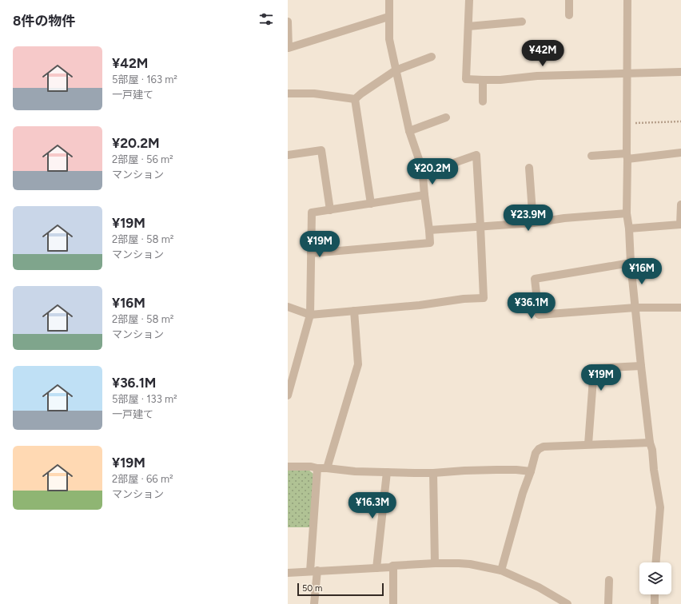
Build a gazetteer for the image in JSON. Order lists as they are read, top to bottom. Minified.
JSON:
{"scale_bar":"50 m","page":{"heading":"8件の物件","list":[{"name":"¥42M","note":"5部屋 · 163 m² · 一戸建て"},{"name":"¥20.2M","note":"2部屋 · 56 m² · マンション"},{"name":"¥19M","note":"2部屋 · 58 m² · マンション"},{"name":"¥16M","note":"2部屋 · 58 m² · マンション"},{"name":"¥36.1M","note":"5部屋 · 133 m² · 一戸建て"},{"name":"¥19M","note":"2部屋 · 66 m² · マンション"}],"price":["¥42M","¥20.2M","¥23.9M","¥19M","¥16M","¥36.1M","¥19M","¥16.3M"],"scale":"50 m"}}
